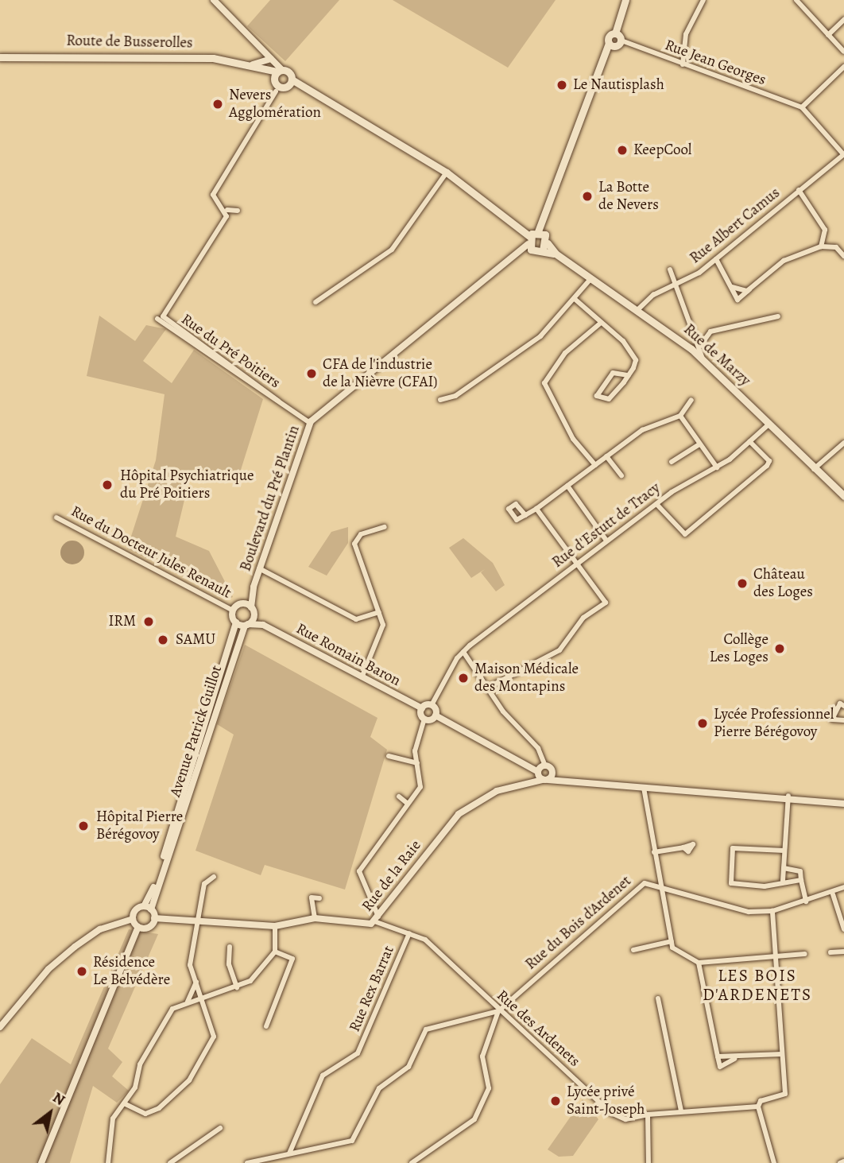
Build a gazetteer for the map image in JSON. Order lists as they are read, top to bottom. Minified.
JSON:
{"streets":{"main road":["Route de Busserolles","Rue de Marzy"],"street":["Rue Jean Georges","Rue Albert Camus","Rue du Pré Poitiers","Boulevard du Pré Plantin","Rue d'Estutt de Tracy","Rue du Docteur Jules Renault","Rue Romain Baron","Avenue Patrick Guillot","Rue de la Raie","Rue du Bois d'Ardenet","Rue Rex Barrat","Rue des Ardenets"]},"crossings":[["Route de Busserolles","Rue de Marzy"],["Route de Busserolles","Boulevard du Pré Plantin"],["Rue Albert Camus","Rue de Marzy"],["Rue du Pré Poitiers","Boulevard du Pré Plantin"],["Rue de Marzy","Boulevard du Pré Plantin"],["Rue de Marzy","Rue d'Estutt de Tracy"],["Boulevard du Pré Plantin","Rue du Docteur Jules Renault"],["Boulevard du Pré Plantin","Rue Romain Baron"],["Boulevard du Pré Plantin","Avenue Patrick Guillot"],["Rue Romain Baron","Avenue Patrick Guillot"],["Avenue Patrick Guillot","Rue de la Raie"],["Rue de la Raie","Rue des Ardenets"],["Rue du Bois d'Ardenet","Rue des Ardenets"],["Rue Rex Barrat","Rue des Ardenets"]],"districts":["LES BOIS D'ARDENETS"],"places":["Le Nautisplash","Nevers Agglomération","KeepCool","La Botte de Nevers","CFA de l'industrie de la Nièvre (CFAI)","Hôpital Psychiatrique du Pré Poitiers","Château des Loges","IRM","SAMU","Collège Les Loges","Maison Médicale des Montapins","Lycée Professionnel Pierre Bérégovoy","Hôpital Pierre Bérégovoy","Résidence Le Belvédère","Lycée privé Saint-Joseph"],"north":"top right"}
